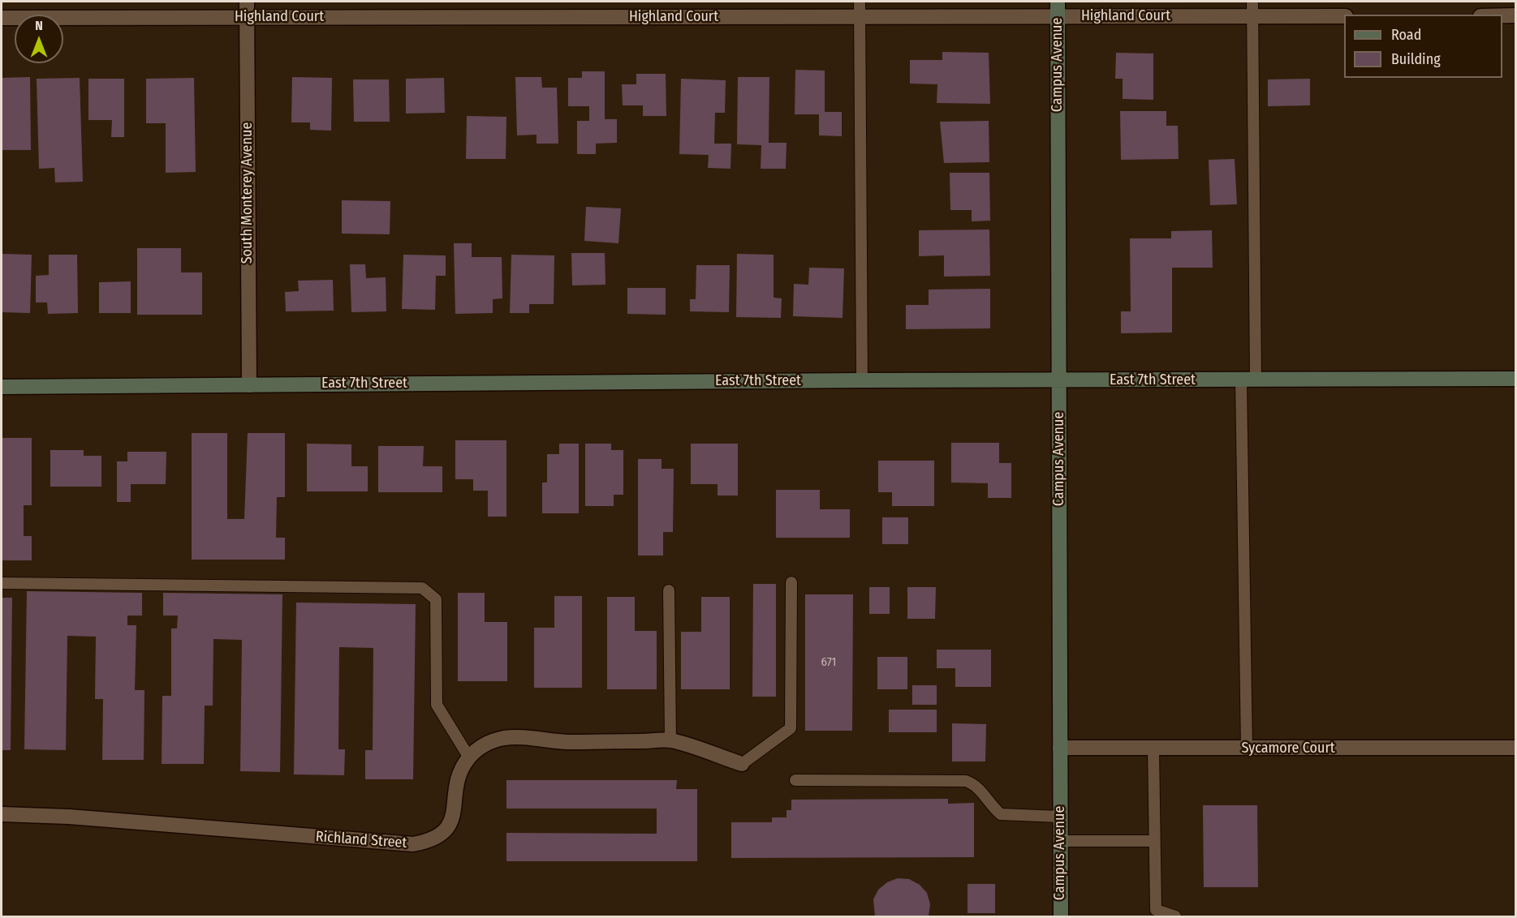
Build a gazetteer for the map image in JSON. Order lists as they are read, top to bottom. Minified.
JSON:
{"streets":{"street":["Highland Court","Campus Avenue","South Monterey Avenue","East 7th Street","Sycamore Court","Richland Street"]},"crossings":[["Highland Court","Campus Avenue"],["Highland Court","South Monterey Avenue"],["Campus Avenue","East 7th Street"],["Campus Avenue","Sycamore Court"],["South Monterey Avenue","East 7th Street"]],"house_numbers":["671"],"legend":["Road","Building"],"north":"top"}
